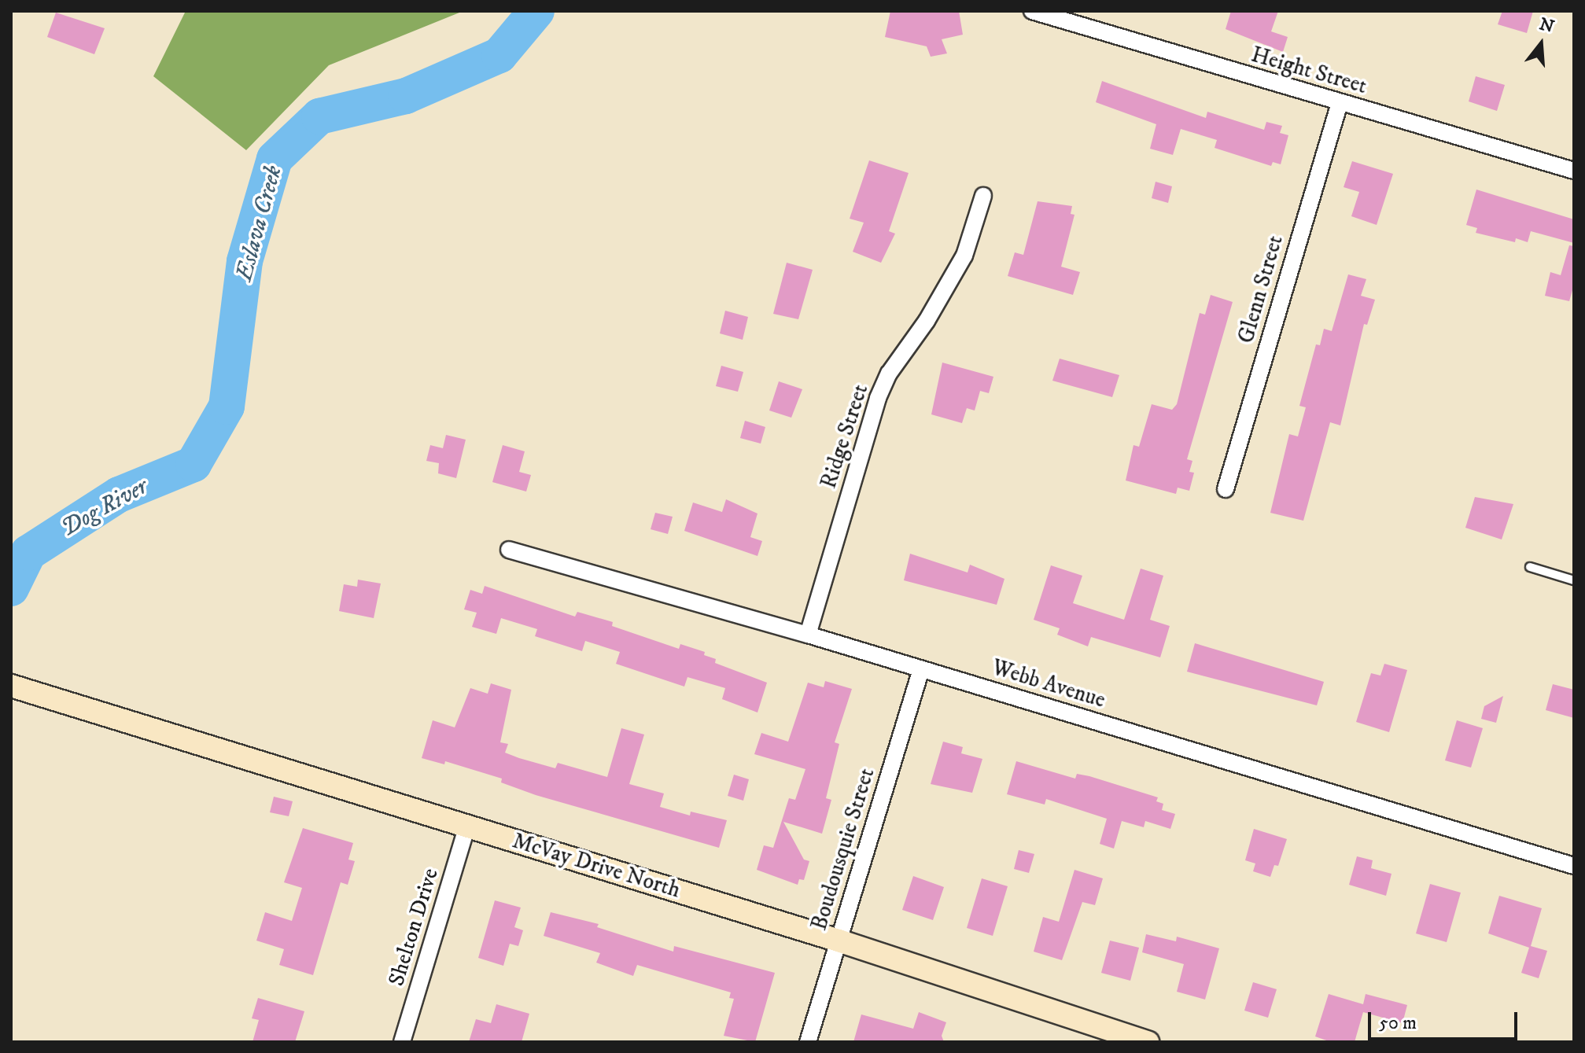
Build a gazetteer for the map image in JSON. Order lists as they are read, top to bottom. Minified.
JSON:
{"streets":{"street":["Height Street","Glenn Street","Ridge Street","Webb Avenue","Boudousquie Street","McVay Drive North","Shelton Drive"]},"crossings":[["Height Street","Glenn Street"],["Ridge Street","Webb Avenue"],["Webb Avenue","Boudousquie Street"],["Boudousquie Street","McVay Drive North"],["McVay Drive North","Shelton Drive"]],"water":["Eslava Creek","Dog River"],"scale_bar":"50 m","north":"top"}
